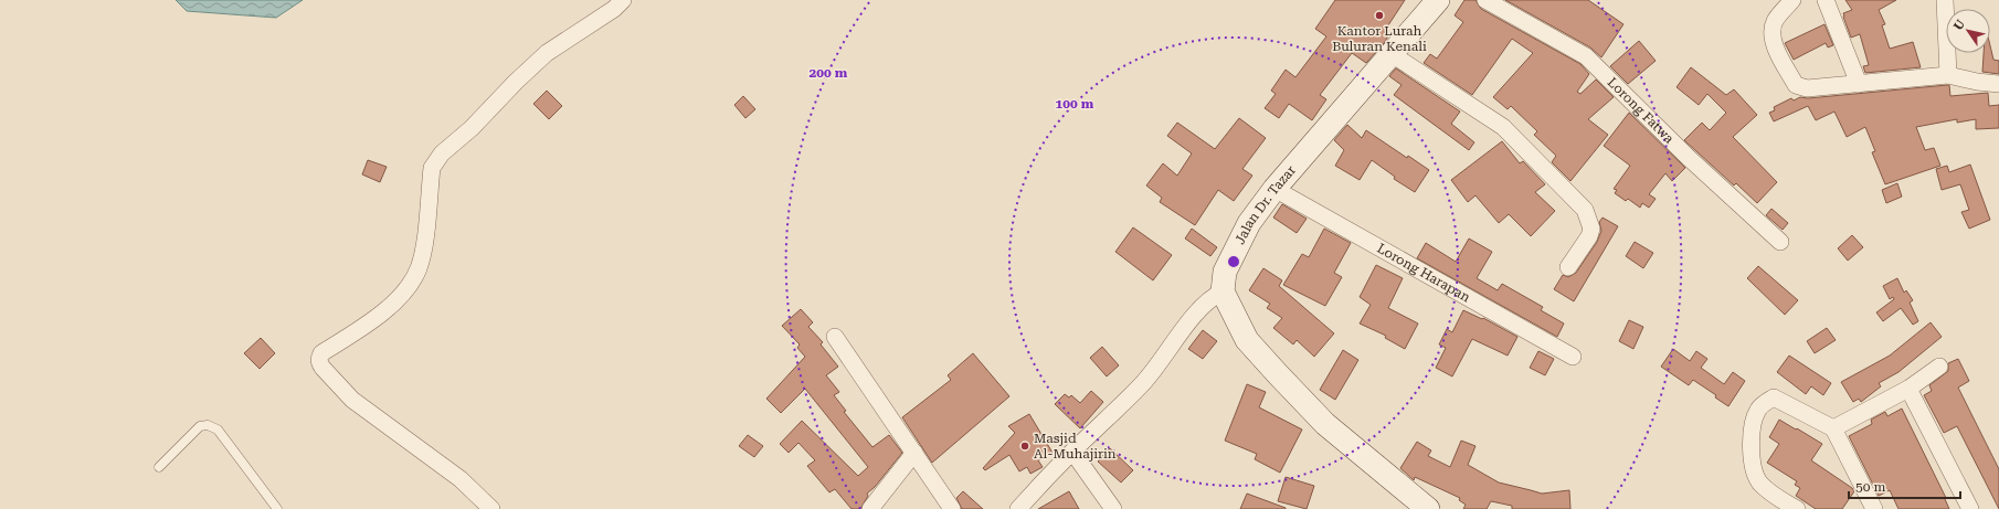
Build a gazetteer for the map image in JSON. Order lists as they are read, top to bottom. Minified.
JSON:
{"streets":{"street":["Lorong Fatwa","Jalan Dr. Tazar","Lorong Harapan"]},"crossings":[["Jalan Dr. Tazar","Lorong Harapan"]],"places":["Kantor Lurah Buluran Kenali","Masjid Al-Muhajirin"],"scale_bar":"50 m","north":"top left","rings":["200 m","100 m"]}
